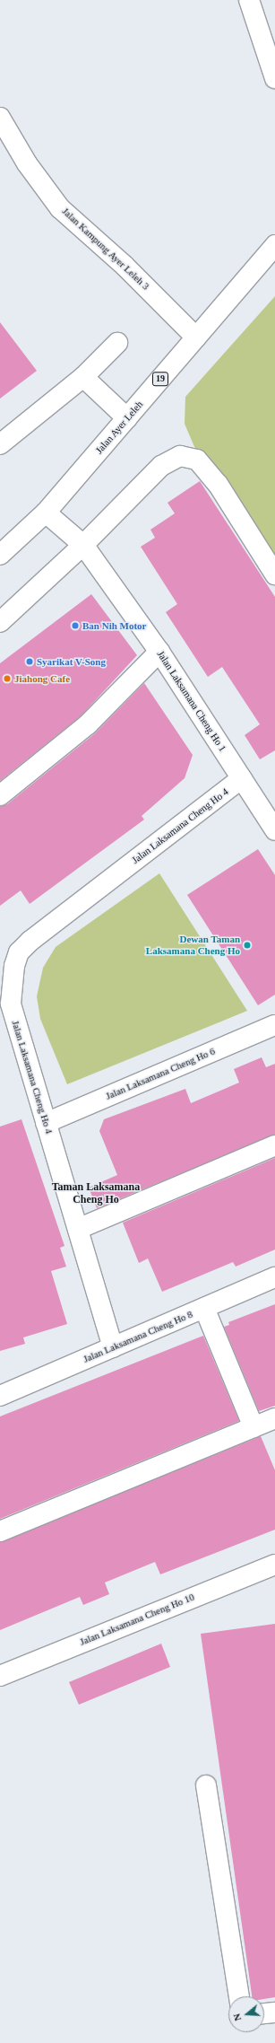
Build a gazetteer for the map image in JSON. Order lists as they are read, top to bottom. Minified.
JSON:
{"streets":{"street":["Jalan Kampung Ayer Leleh 3","19","Jalan Ayer Leleh","Jalan Laksamana Cheng Ho 1","Jalan Laksamana Cheng Ho 4","Jalan Laksamana Cheng Ho 6","Jalan Laksamana Cheng Ho 8","Jalan Laksamana Cheng Ho 10"]},"crossings":[["Jalan Kampung Ayer Leleh 3","Jalan Ayer Leleh"],["Jalan Ayer Leleh","Jalan Laksamana Cheng Ho 1"],["Jalan Laksamana Cheng Ho 1","Jalan Laksamana Cheng Ho 4"],["Jalan Laksamana Cheng Ho 4","Jalan Laksamana Cheng Ho 6"],["Jalan Laksamana Cheng Ho 4","Jalan Laksamana Cheng Ho 8"]],"districts":["Taman Laksamana Cheng Ho"],"places":["Ban Nih Motor","Syarikat V-Song","Jiahong Cafe","Dewan Taman Laksamana Cheng Ho"],"north":"left"}
